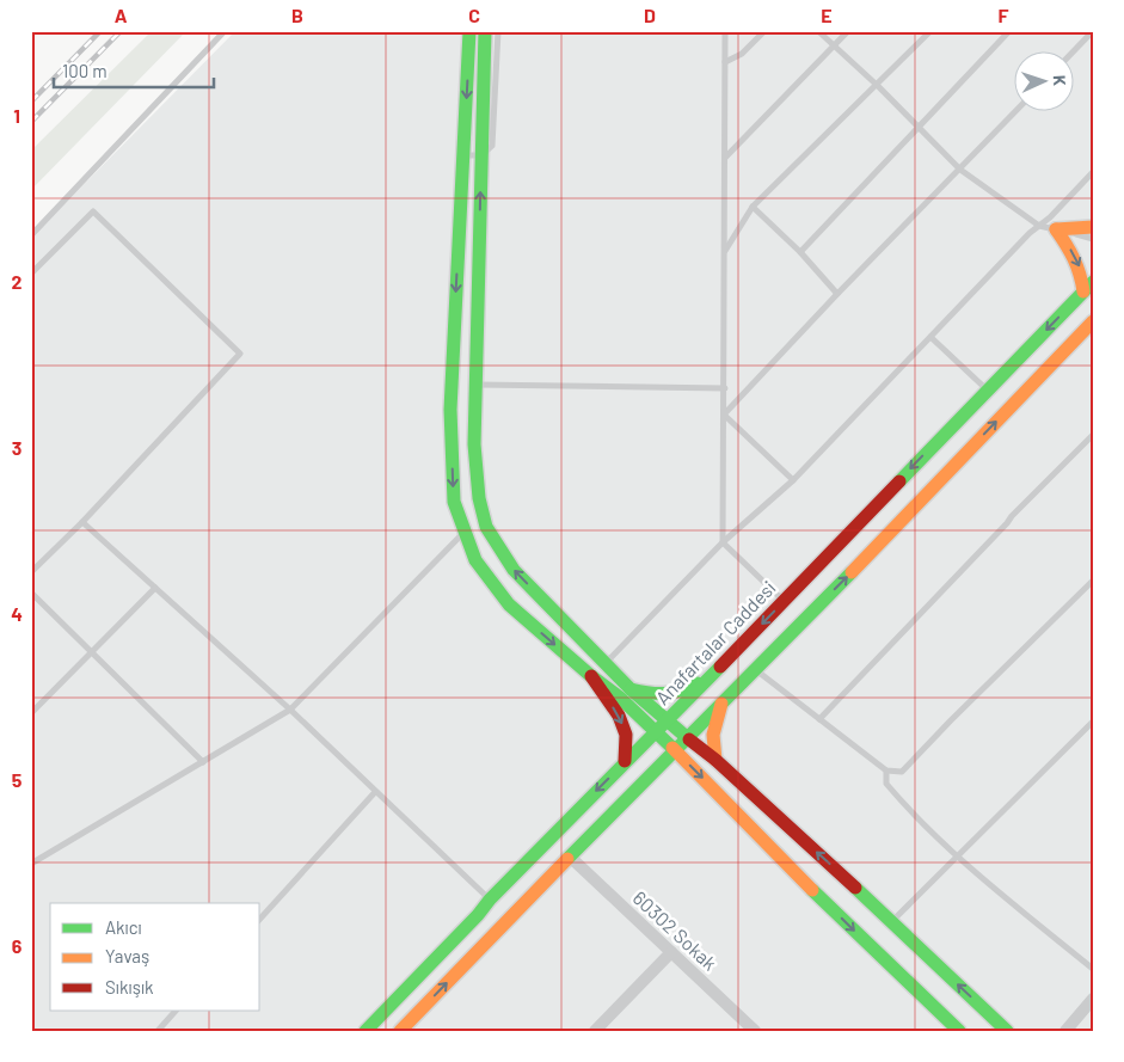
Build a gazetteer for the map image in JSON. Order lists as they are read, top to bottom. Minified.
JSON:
{"streets":{"main road":["Anafartalar Caddesi"],"street":["60302 Sokak"]},"legend":["Akıcı","Yavaş","Sıkışık"],"scale_bar":"100 m","north":"right","grid":{"columns":["A","B","C","D","E","F"],"rows":["1","2","3","4","5","6"]}}
